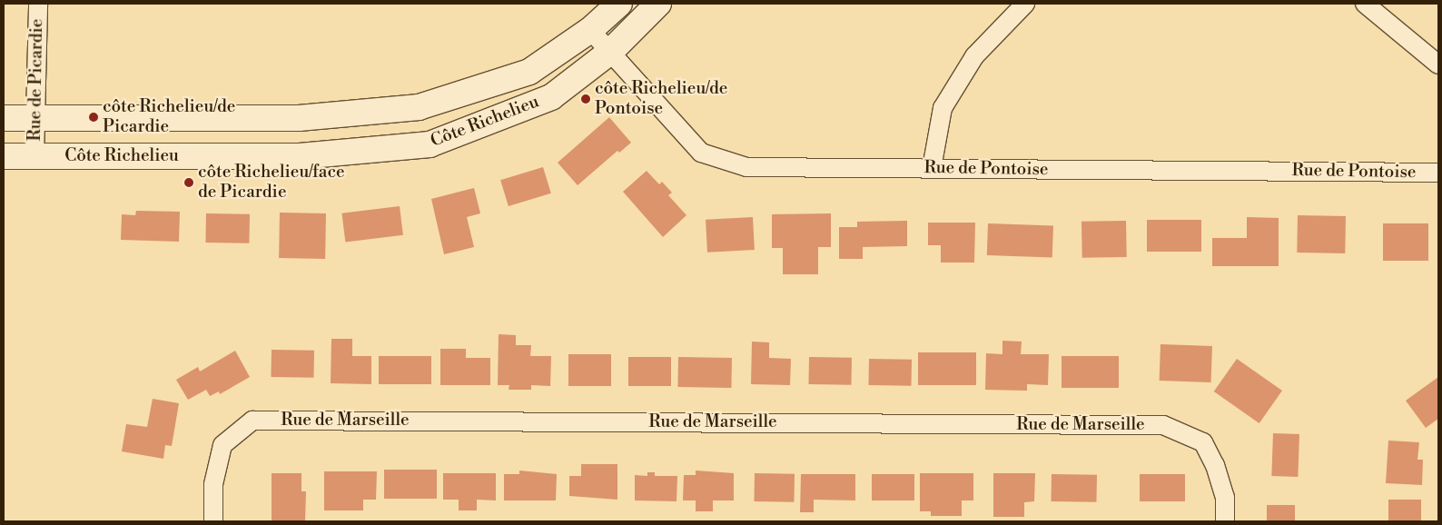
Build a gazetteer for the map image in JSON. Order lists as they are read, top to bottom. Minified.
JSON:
{"streets":{"street":["Rue de Picardie","Côte Richelieu","Rue de Pontoise","Rue de Marseille"]},"crossings":[["Rue de Picardie","Côte Richelieu"],["Côte Richelieu","Rue de Pontoise"]],"places":["côte Richelieu/de Pontoise","côte Richelieu/de Picardie","côte Richelieu/face de Picardie"]}
